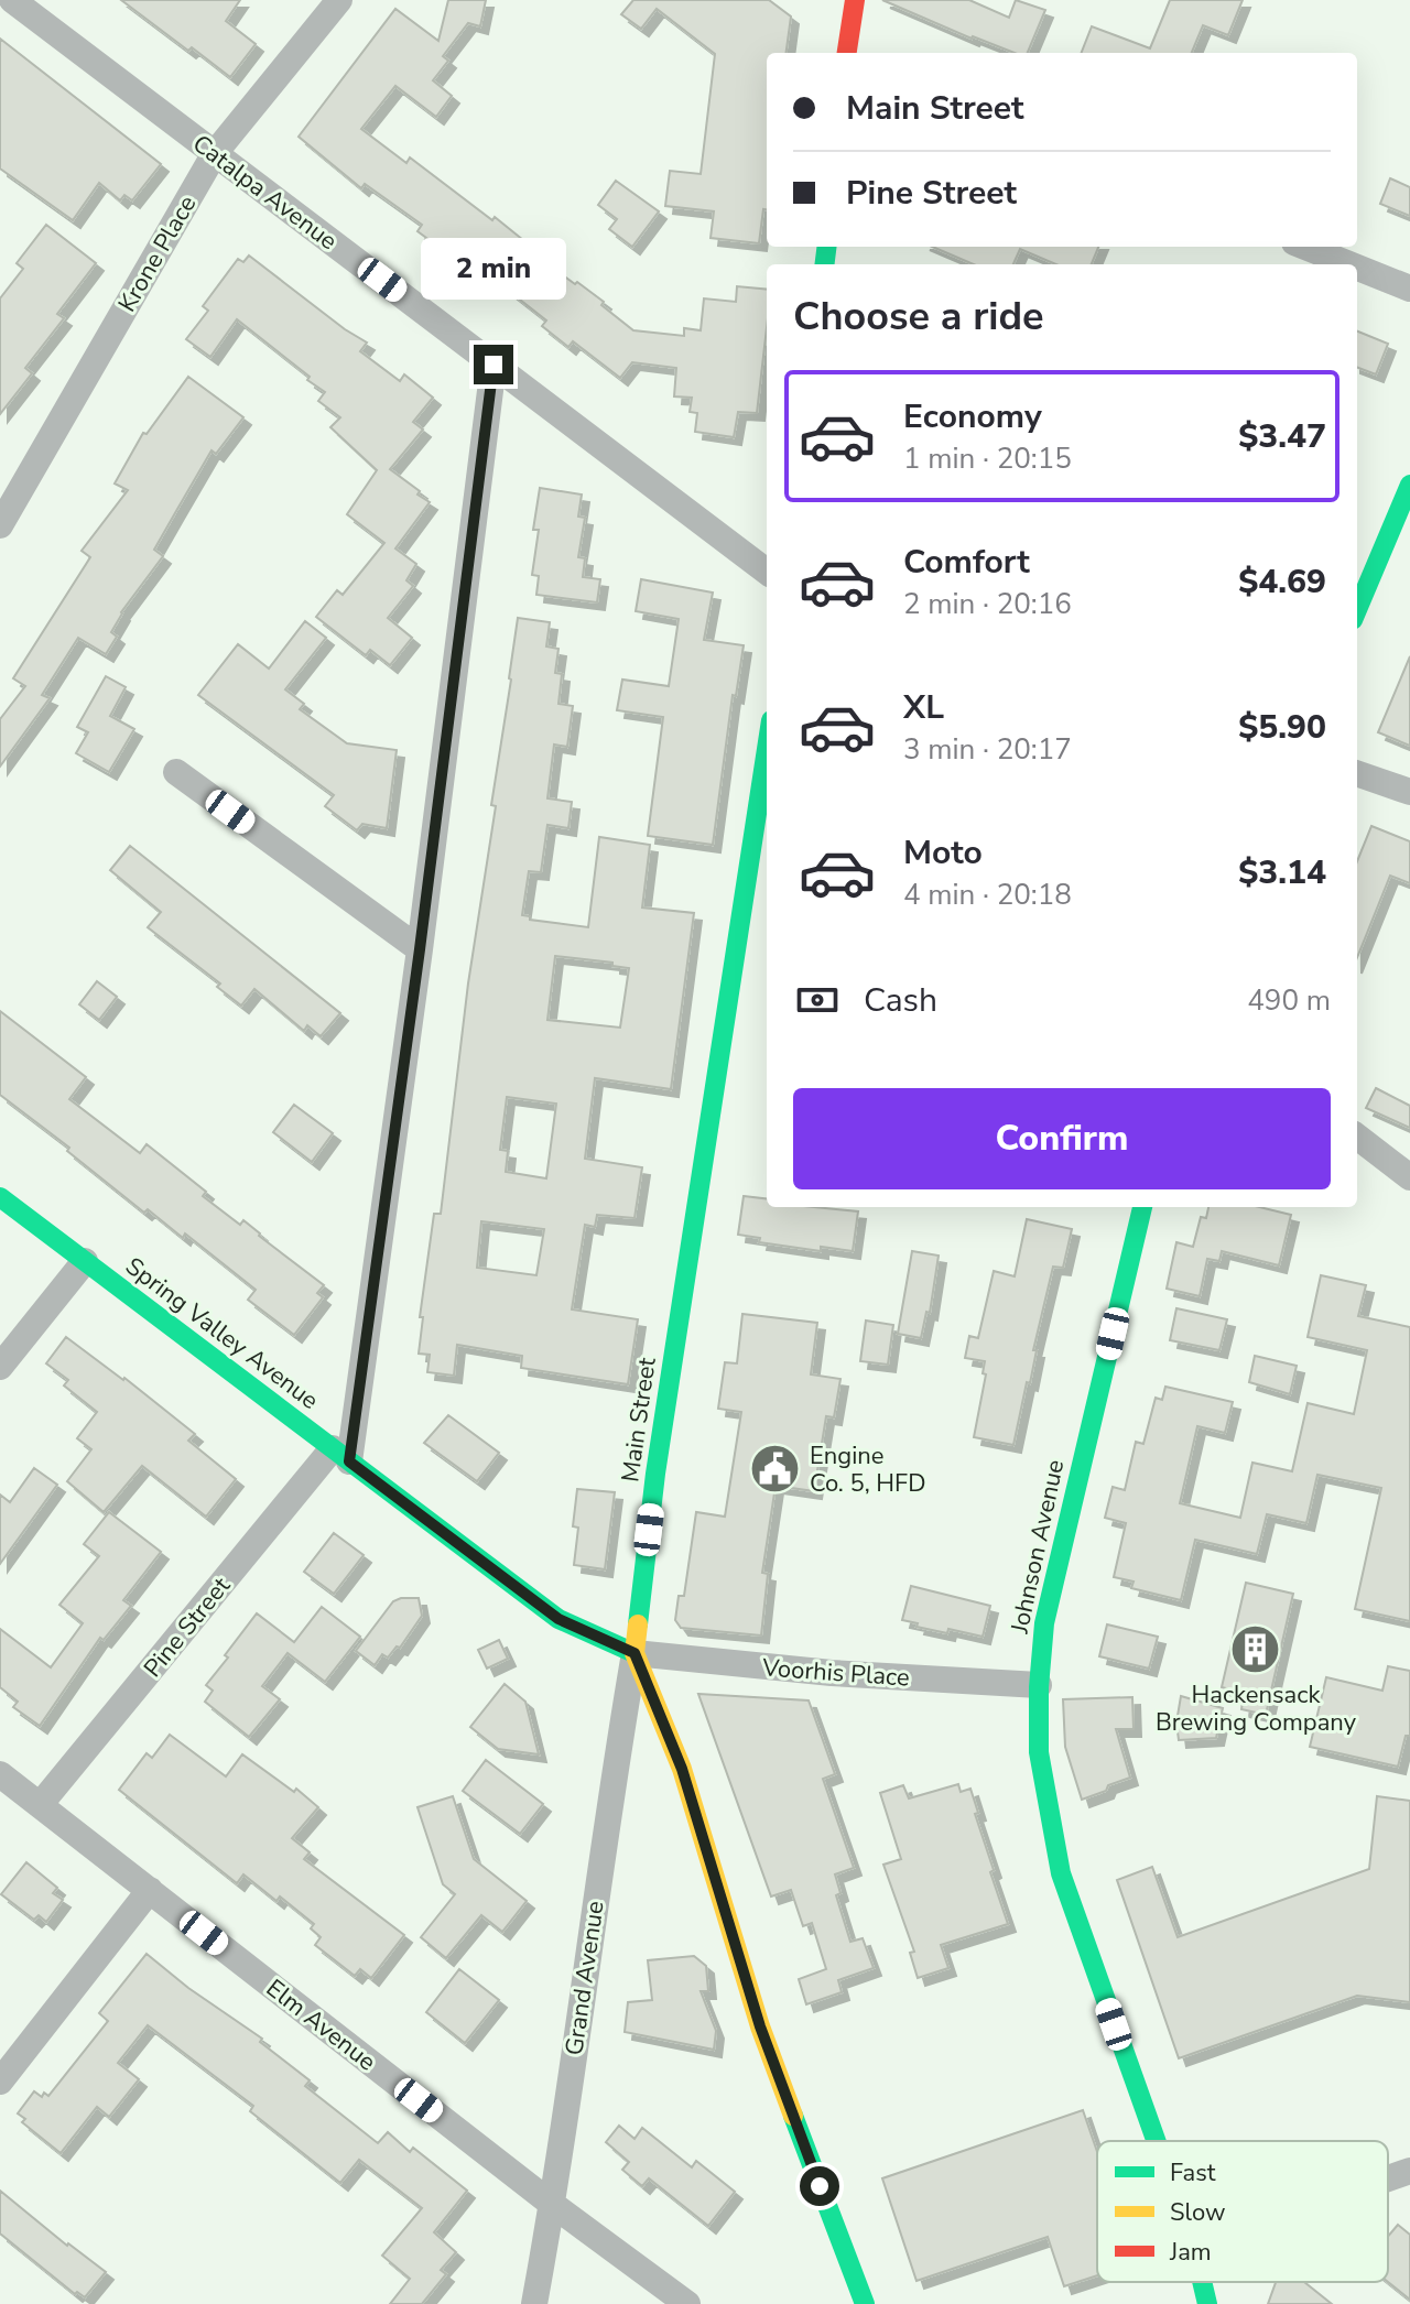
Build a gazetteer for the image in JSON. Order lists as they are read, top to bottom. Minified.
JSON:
{"streets":{"street":["Catalpa Avenue","Krone Place","Spring Valley Avenue","Main Street","Johnson Avenue","Pine Street","Voorhis Place","Grand Avenue","Elm Avenue"]},"crossings":[["Catalpa Avenue","Krone Place"],["Spring Valley Avenue","Main Street"],["Spring Valley Avenue","Pine Street"],["Spring Valley Avenue","Voorhis Place"],["Spring Valley Avenue","Grand Avenue"],["Main Street","Voorhis Place"],["Main Street","Grand Avenue"],["Johnson Avenue","Voorhis Place"],["Pine Street","Elm Avenue"],["Voorhis Place","Grand Avenue"],["Grand Avenue","Elm Avenue"]],"places":{"public building":["Engine Co. 5, HFD"],"building":["Hackensack Brewing Company"]},"legend":["Fast","Slow","Jam"],"page":{"banner":["Main Street","Pine Street"],"bubble":"2 min","heading":"Choose a ride","list":[{"name":"Economy","note":"1 min · 20:15","value":"$3.47"},{"name":"Comfort","note":"2 min · 20:16","value":"$4.69"},{"name":"XL","note":"3 min · 20:17","value":"$5.90"},{"name":"Moto","note":"4 min · 20:18","value":"$3.14"}],"pay":["Cash","490 m"],"buttons":"Confirm"}}
